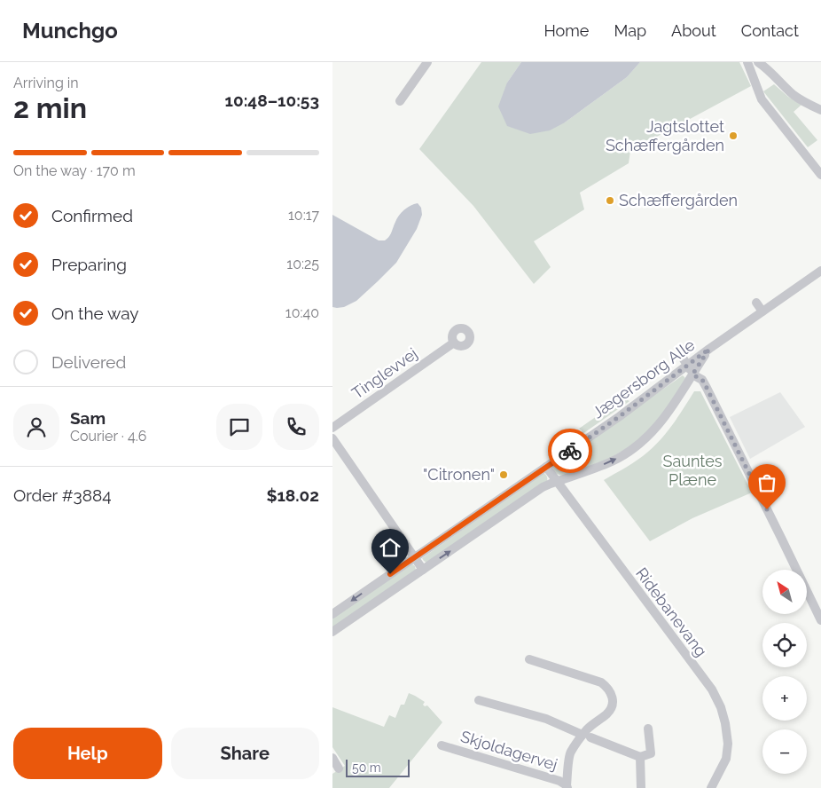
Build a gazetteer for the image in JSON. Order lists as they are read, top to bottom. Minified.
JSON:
{"streets":{"street":["Tinglevvej","Jægersborg Alle","Ridebanevang","Skjoldagervej"]},"crossings":[["Jægersborg Alle","Ridebanevang"]],"parks":["Sauntes Plæne"],"places":["Jagtslottet Schæffergården","Schæffergården","\"Citronen\""],"scale_bar":"50 m","north":"top left","page":{"header":"Munchgo","nav":["Home","Map","About","Contact"],"heading":["2 min","Arriving in","10:48–10:53"],"panel":["Sam","Courier · 4.6","Order #3884","$18.02"],"bar":"On the way · 170 m","list":[["Confirmed","10:17"],["Preparing","10:25"],["On the way","10:40"],"Delivered"],"map_buttons":["+","−"],"buttons":["Help","Share"],"scale":"50 m"}}
